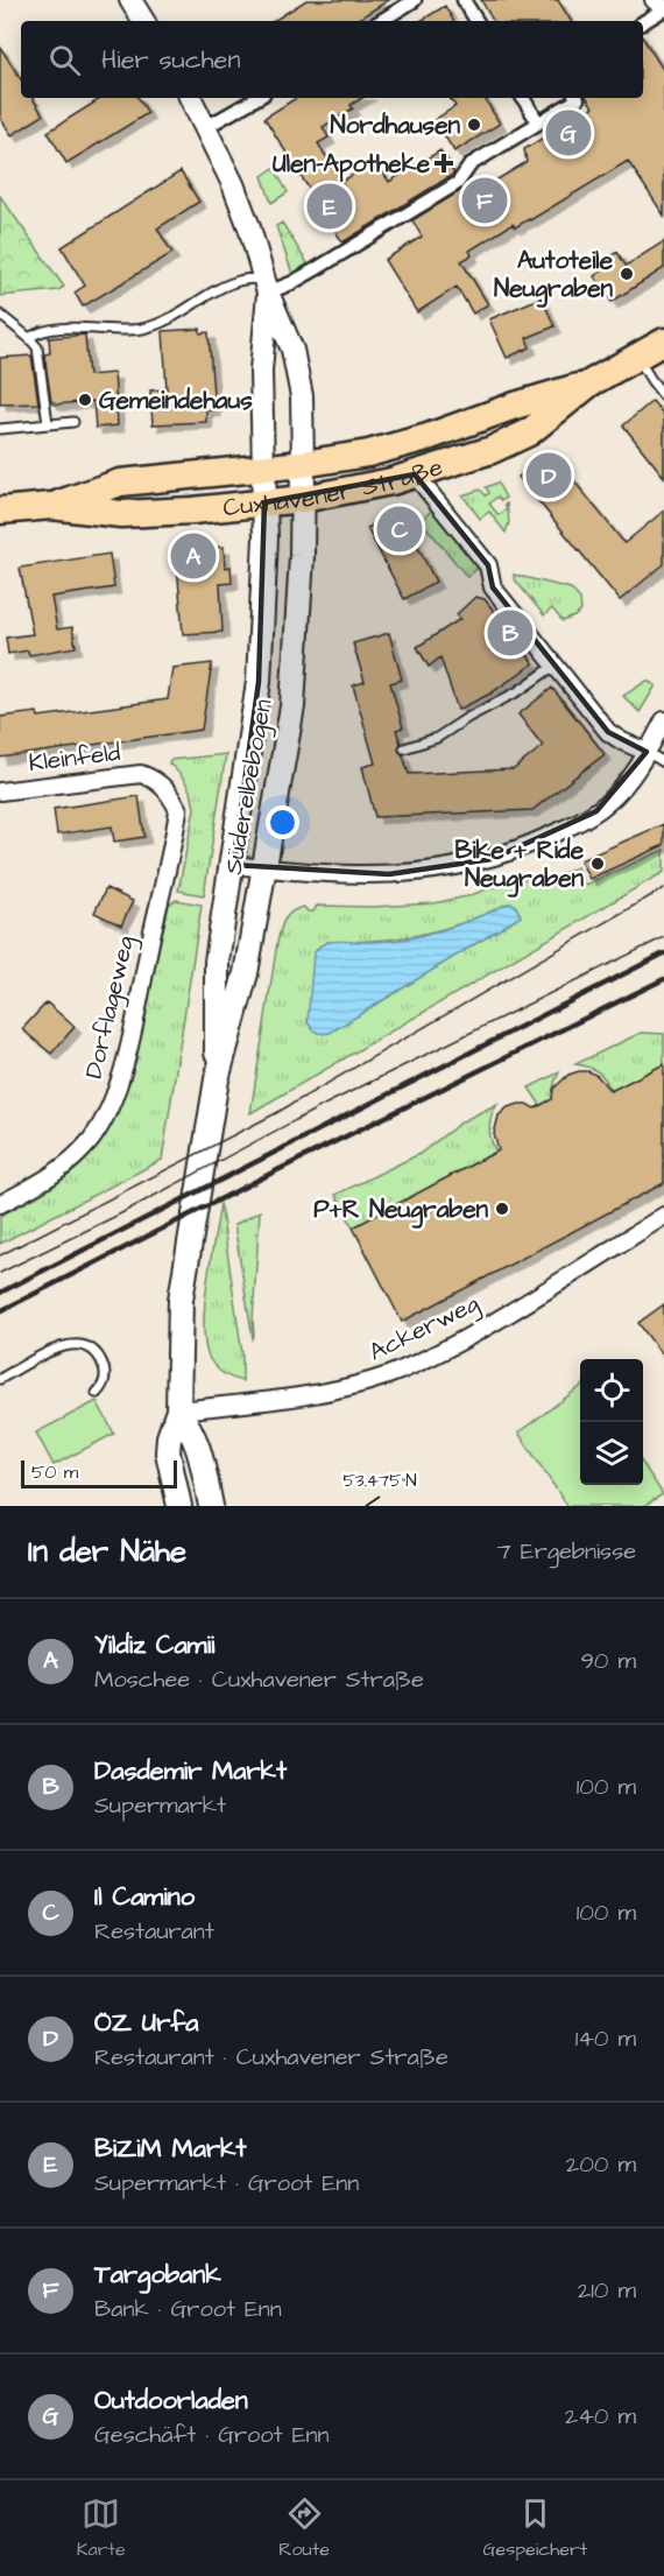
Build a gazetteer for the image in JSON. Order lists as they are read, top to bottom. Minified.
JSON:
{"streets":{"main road":["Cuxhavener Straße","Süderelbebogen"],"street":["Kleinfeld","Dorflageweg","Ackerweg"]},"crossings":[["Cuxhavener Straße","Süderelbebogen"],["Kleinfeld","Dorflageweg"],["Süderelbebogen","Ackerweg"]],"places":{"other":["Nordhausen","Autoteile Neugraben","Gemeindehaus","Bike + Ride Neugraben","P+R Neugraben"],"health":["Ulen-Apotheke"]},"scale_bar":"50 m","page":{"search":"Hier suchen","pins":["G","F","E","D","C","A","B"],"scale":"50 m","heading":["In der Nähe","7 Ergebnisse"],"list":[{"mark":"A","name":"Yildiz Camii","note":"Moschee · Cuxhavener Straße","value":"90 m"},{"mark":"B","name":"Dasdemir Markt","note":"Supermarkt","value":"100 m"},{"mark":"C","name":"Il Camino","note":"Restaurant","value":"100 m"},{"mark":"D","name":"ÖZ Urfa","note":"Restaurant · Cuxhavener Straße","value":"140 m"},{"mark":"E","name":"BiZiM Markt","note":"Supermarkt · Groot Enn","value":"200 m"},{"mark":"F","name":"Targobank","note":"Bank · Groot Enn","value":"210 m"},{"mark":"G","name":"Outdoorladen","note":"Geschäft · Groot Enn","value":"240 m"}],"nav":["Karte","Route","Gespeichert"]},"coordinates":["53.475°N"]}
